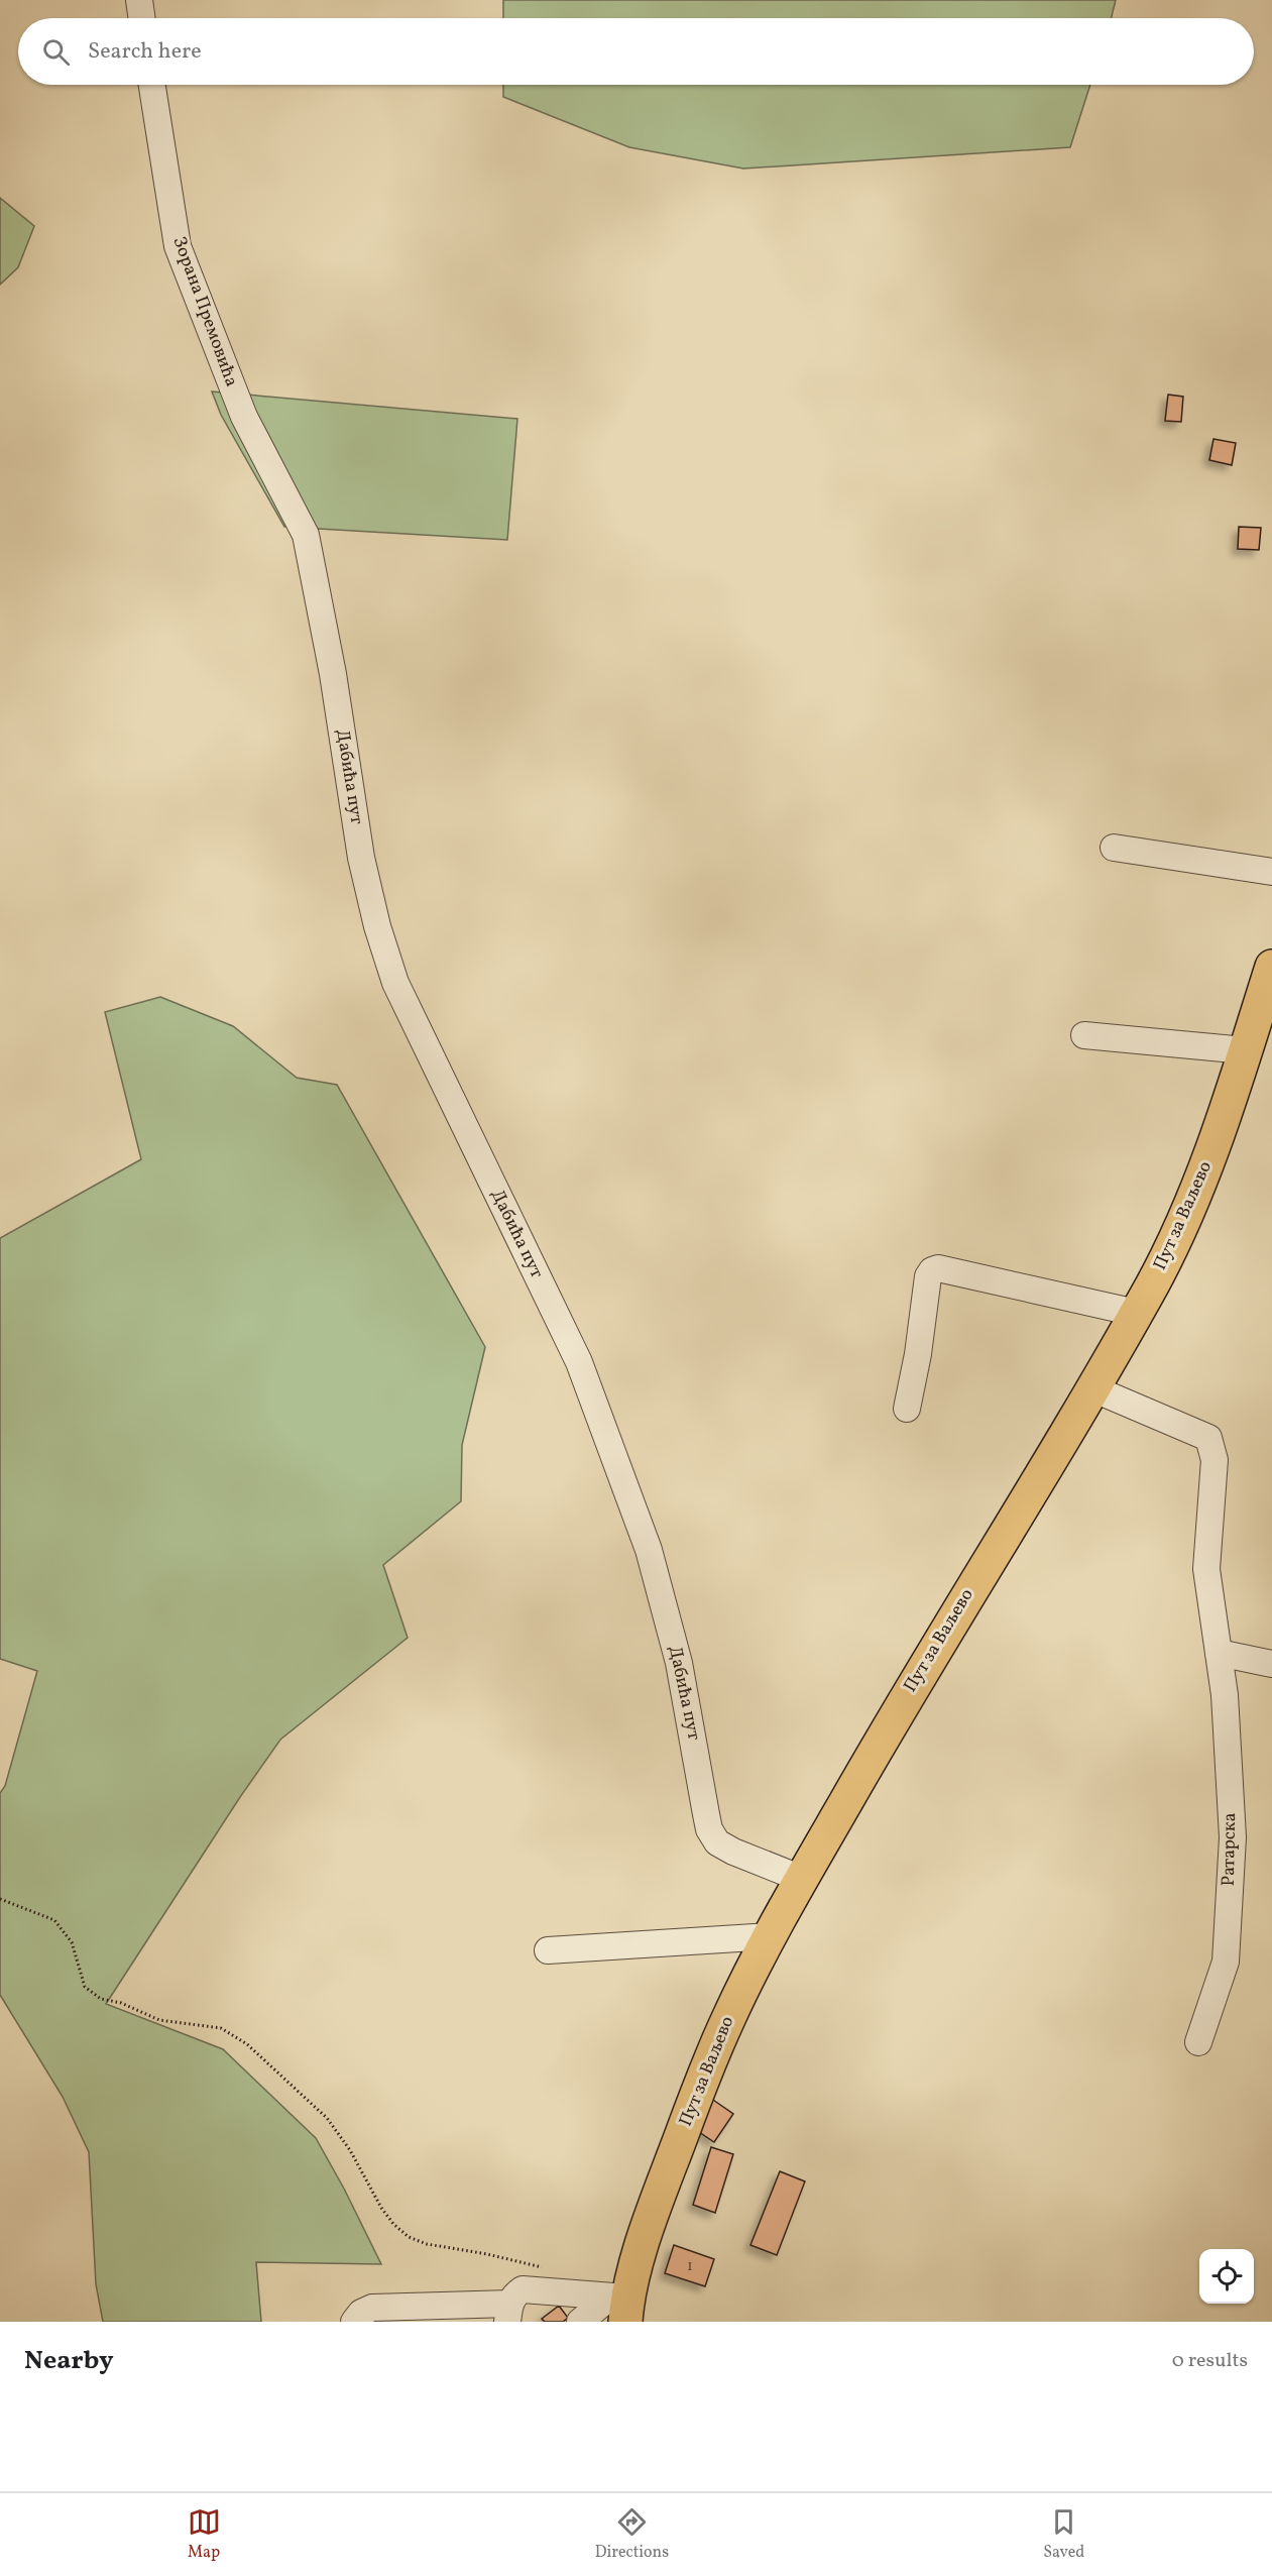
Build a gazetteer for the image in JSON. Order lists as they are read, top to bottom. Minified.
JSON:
{"streets":{"main road":["Пут за Ваљево"],"street":["Зорана Премовића","Дабића пут","Ратарска"]},"crossings":[["Зорана Премовића","Дабића пут"],["Дабића пут","Пут за Ваљево"],["Пут за Ваљево","Ратарска"]],"house_numbers":["1"],"page":{"search":"Search here","heading":["Nearby","0 results"],"nav":["Map","Directions","Saved"]}}
